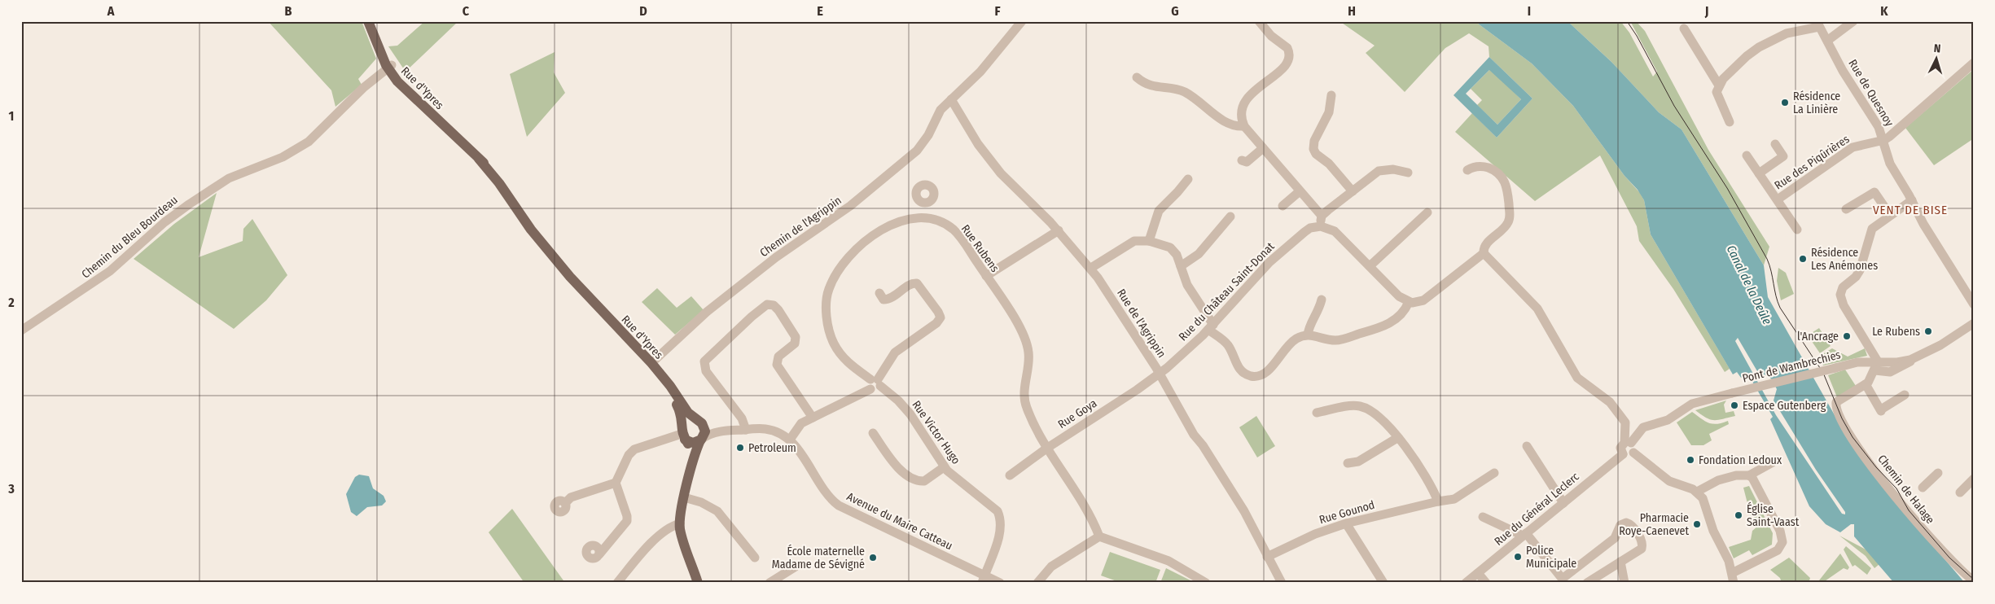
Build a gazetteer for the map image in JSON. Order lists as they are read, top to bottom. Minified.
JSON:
{"streets":{"main road":["Rue d'Ypres"],"street":["Rue de Quesnoy","Rue des Piqûrières","Chemin de l'Agrippin","Chemin du Bleu Bourdeau","Rue Rubens","Rue du Château Saint-Donat","Rue de l'Agrippin","Pont de Wambrechies","Rue Goya","Rue Victor Hugo","Chemin de Halage","Rue du Général Leclerc","Rue Gounod","Avenue du Maire Catteau"]},"crossings":[["Rue d'Ypres","Chemin de l'Agrippin"],["Rue d'Ypres","Chemin du Bleu Bourdeau"],["Rue d'Ypres","Avenue du Maire Catteau"],["Rue de Quesnoy","Rue des Piqûrières"],["Chemin de l'Agrippin","Rue de l'Agrippin"],["Rue Rubens","Rue Goya"],["Rue Rubens","Rue Victor Hugo"],["Rue du Château Saint-Donat","Rue de l'Agrippin"],["Rue du Château Saint-Donat","Rue Goya"],["Rue de l'Agrippin","Rue Goya"],["Rue de l'Agrippin","Rue Gounod"],["Rue Victor Hugo","Avenue du Maire Catteau"]],"districts":["VENT DE BISE"],"water":["Canal de la Deûle"],"places":["Résidence La Linière","Résidence Les Anémones","Le Rubens","l'Ancrage","Espace Gutenberg","Petroleum","Fondation Ledoux","Église Saint-Vaast","Pharmacie Roye-Caenevet","Police Municipale","École maternelle Madame de Sévigné"],"north":"top","grid":{"columns":["A","B","C","D","E","F","G","H","I","J","K"],"rows":["1","2","3"]}}
